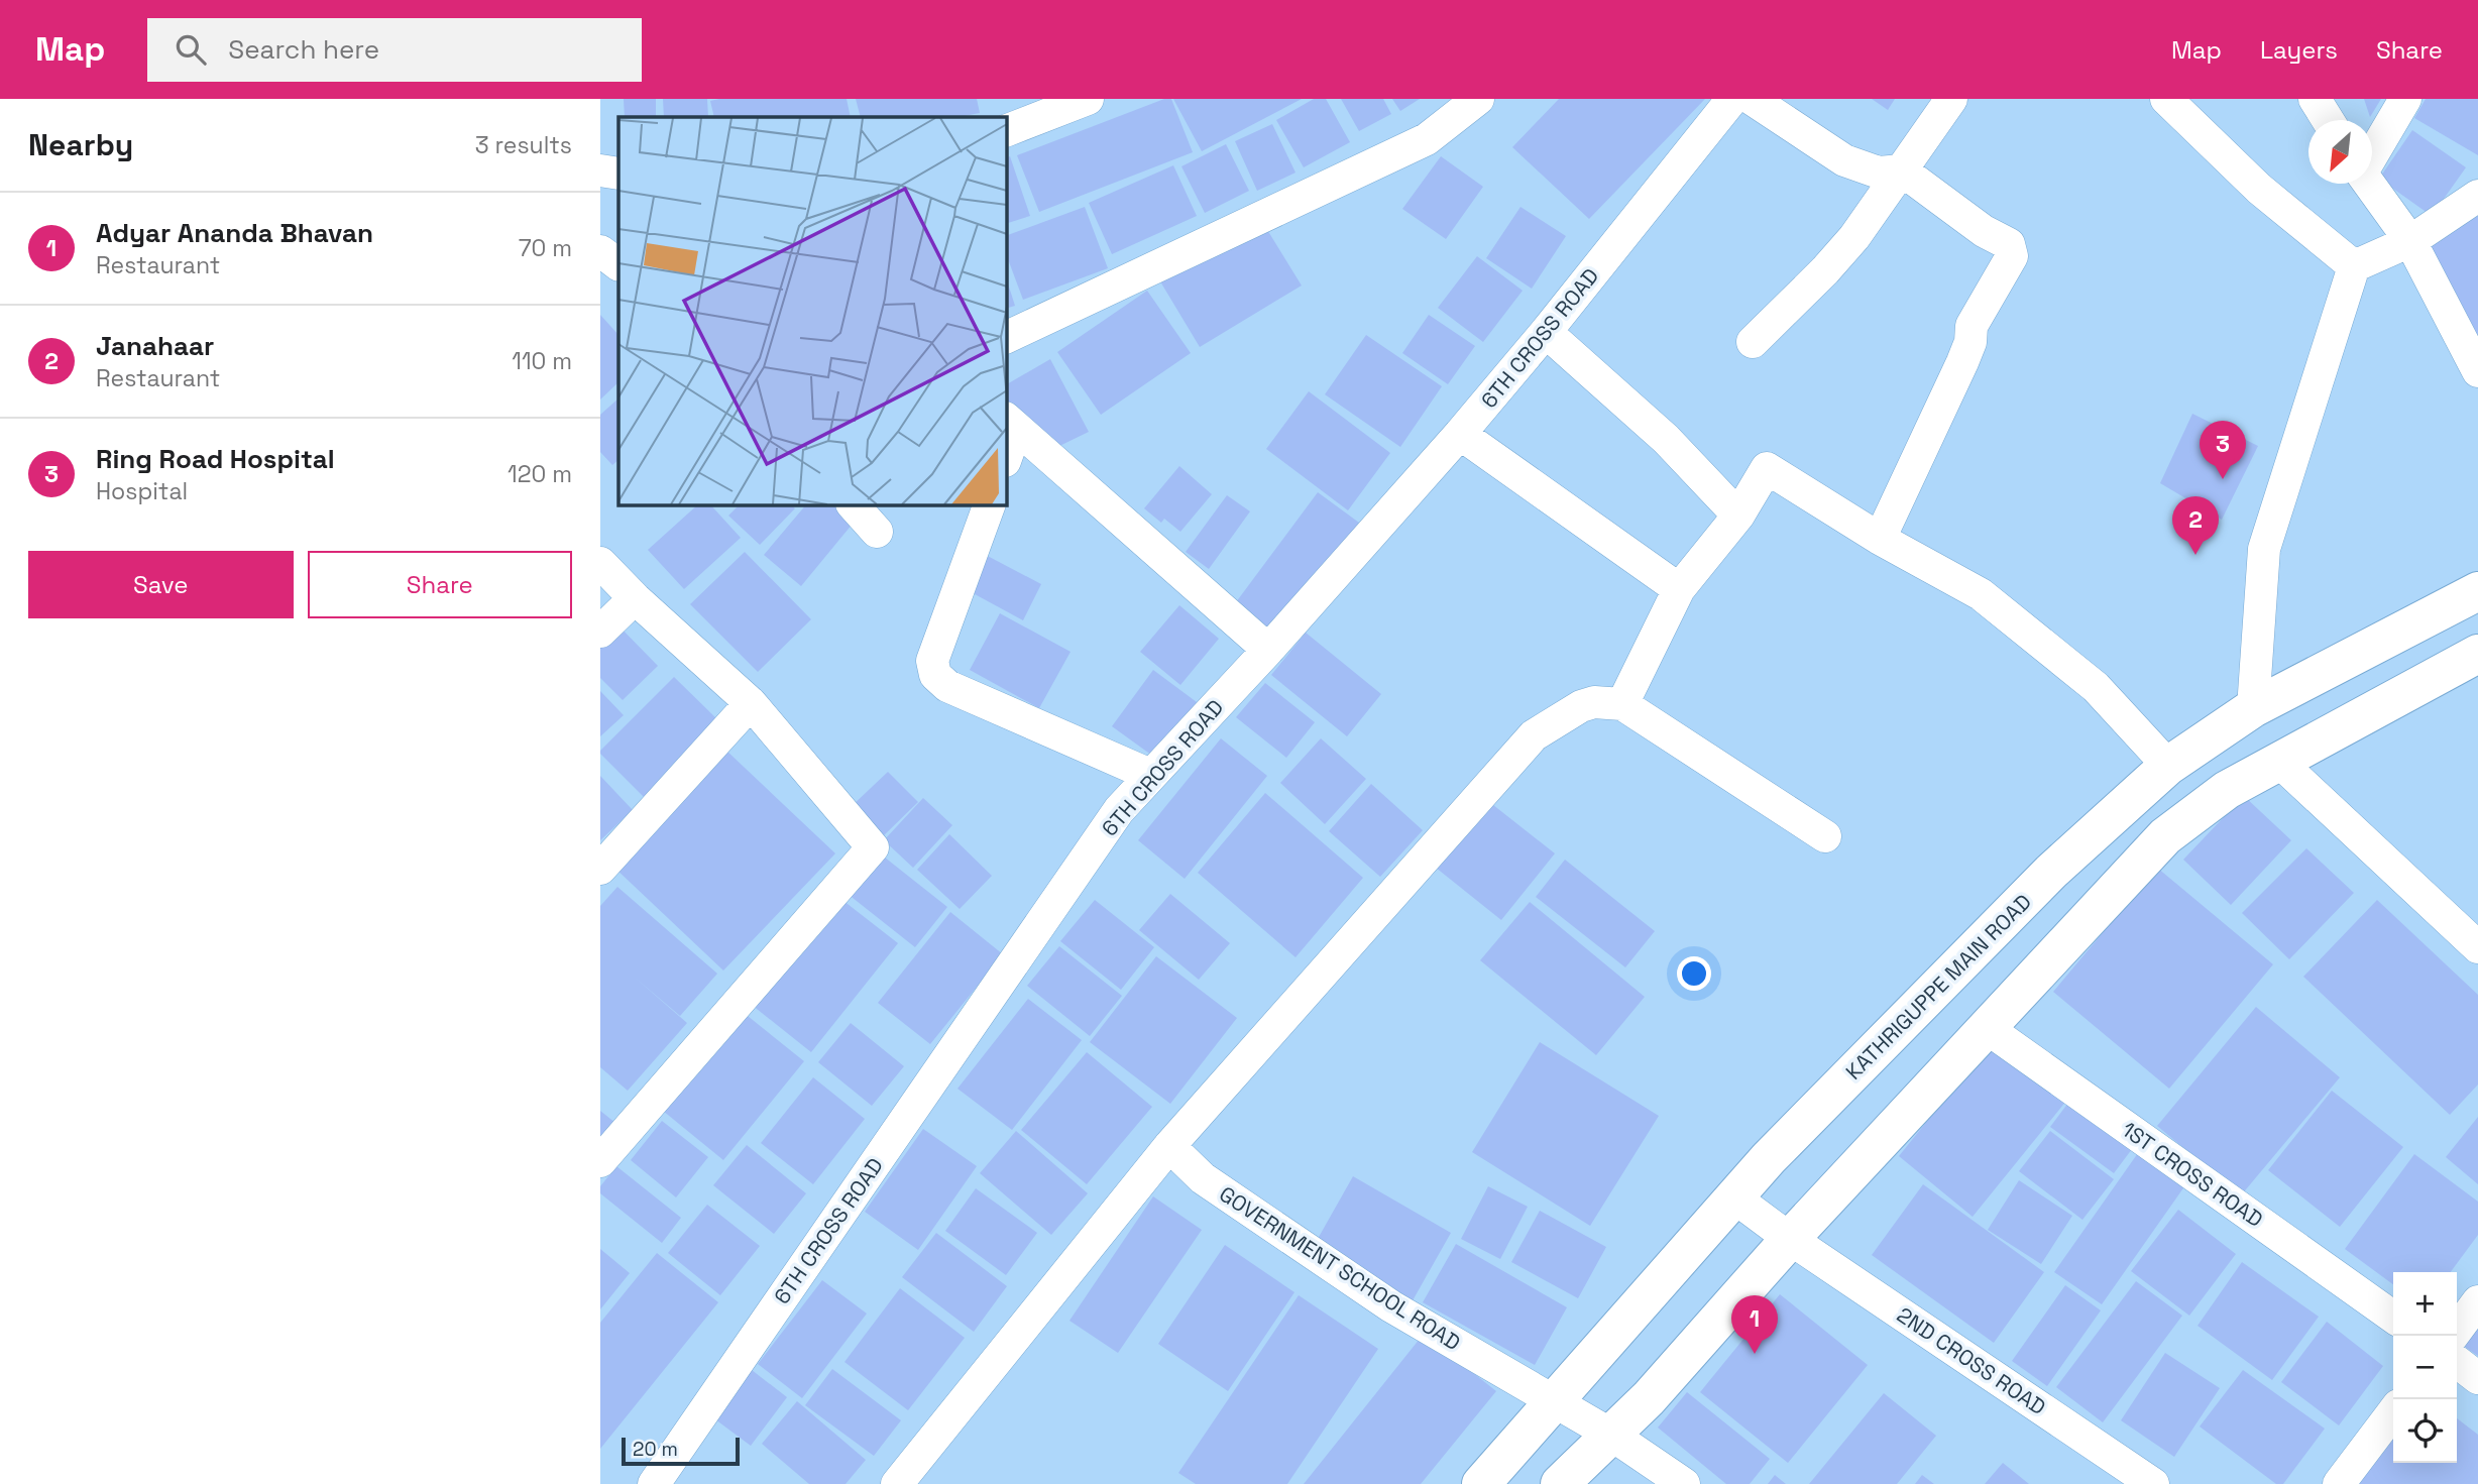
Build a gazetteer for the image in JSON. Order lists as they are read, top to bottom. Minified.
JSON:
{"streets":{"main road":["KATHRIGUPPE MAIN ROAD"],"street":["6TH CROSS ROAD","1ST CROSS ROAD","GOVERNMENT SCHOOL ROAD","2ND CROSS ROAD"]},"crossings":[["KATHRIGUPPE MAIN ROAD","GOVERNMENT SCHOOL ROAD"],["KATHRIGUPPE MAIN ROAD","2ND CROSS ROAD"]],"scale_bar":"20 m","north":"bottom left","page":{"header":"Map","search":"Search here","nav":["Map","Layers","Share"],"heading":["Nearby","3 results"],"list":[{"mark":"1","name":"Adyar Ananda Bhavan","note":"Restaurant","value":"70 m"},{"mark":"2","name":"Janahaar","note":"Restaurant","value":"110 m"},{"mark":"3","name":"Ring Road Hospital","note":"Hospital","value":"120 m"}],"pins":["3","2","1"],"buttons":["Save","Share"],"map_buttons":["+","−"],"scale":"20 m"}}
